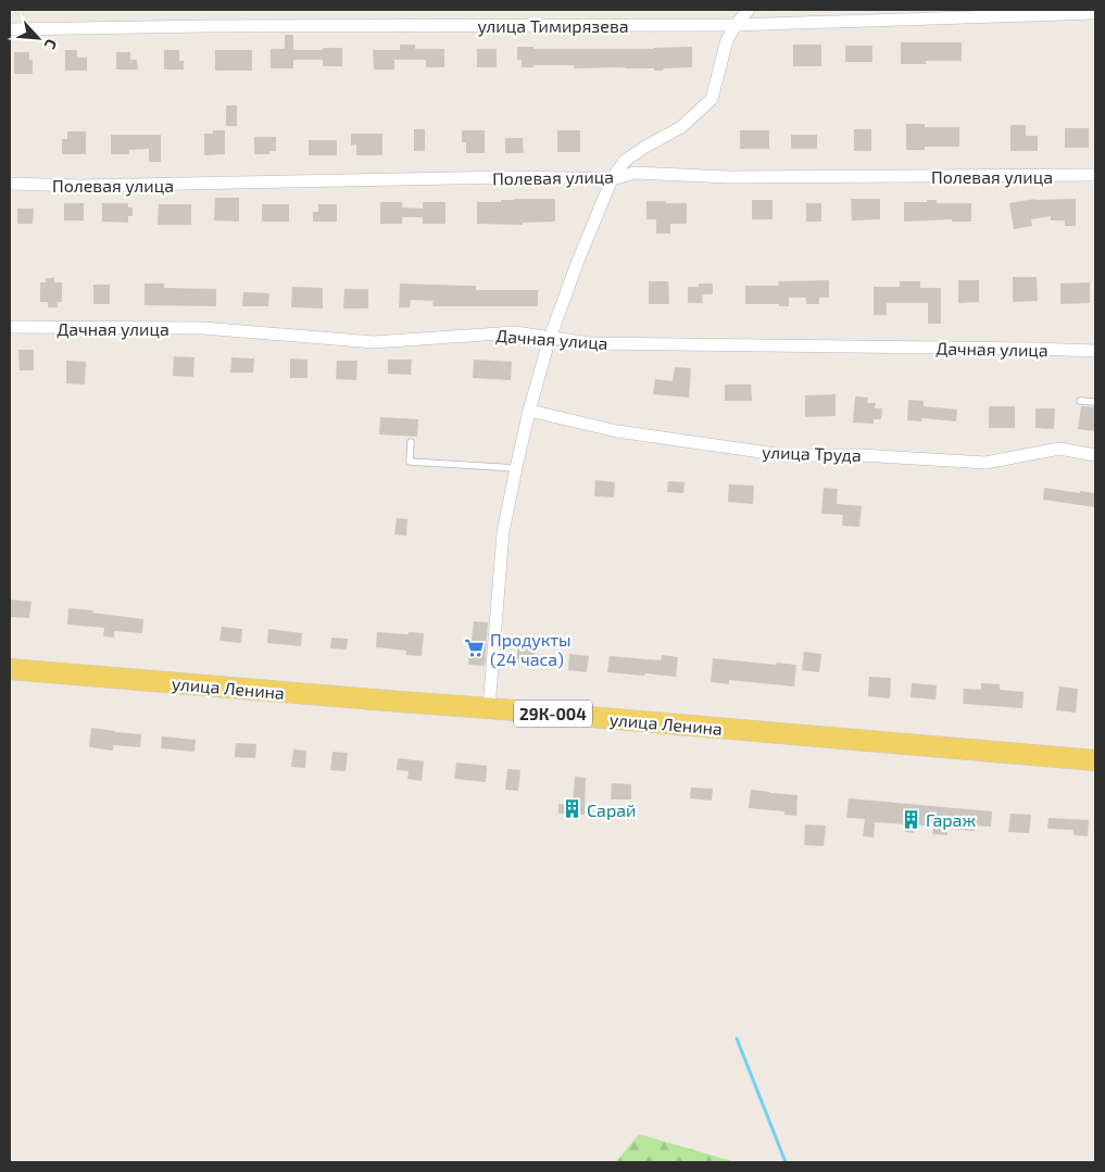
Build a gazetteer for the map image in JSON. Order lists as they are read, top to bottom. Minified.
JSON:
{"streets":{"main road":["улица Ленина","29К-004"],"street":["улица Тимирязева","Полевая улица","Дачная улица","улица Труда"]},"places":{"supermarket":["Продукты (24 часа)"],"building":["Сарай","Гараж"]},"north":"bottom right"}
